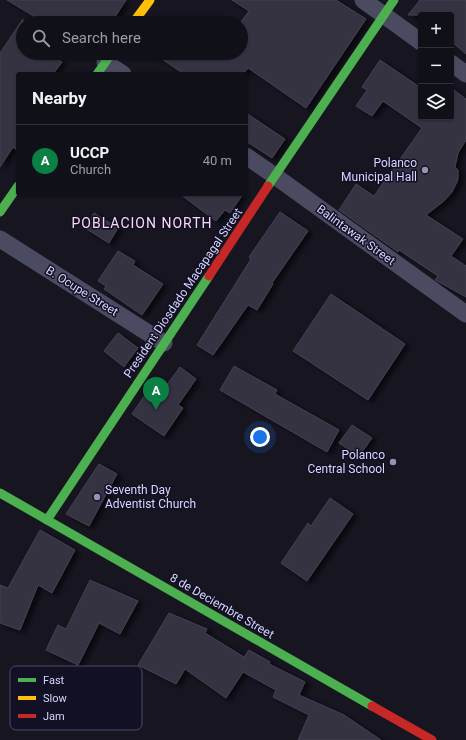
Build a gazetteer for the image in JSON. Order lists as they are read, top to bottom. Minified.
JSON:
{"streets":{"street":["Balintawak Street","B. Ocupe Street","President Diosdado Macapagal Street","8 de Deciembre Street"]},"crossings":[["Balintawak Street","President Diosdado Macapagal Street"],["B. Ocupe Street","President Diosdado Macapagal Street"],["President Diosdado Macapagal Street","8 de Deciembre Street"]],"districts":["POBLACION NORTH"],"places":["Polanco Municipal Hall","Polanco Central School","Seventh Day Adventist Church"],"legend":["Fast","Slow","Jam"],"page":{"map_buttons":["+","−"],"search":"Search here","heading":"Nearby","list":[{"mark":"A","name":"UCCP","note":"Church","value":"40 m"}],"pins":"A"}}
